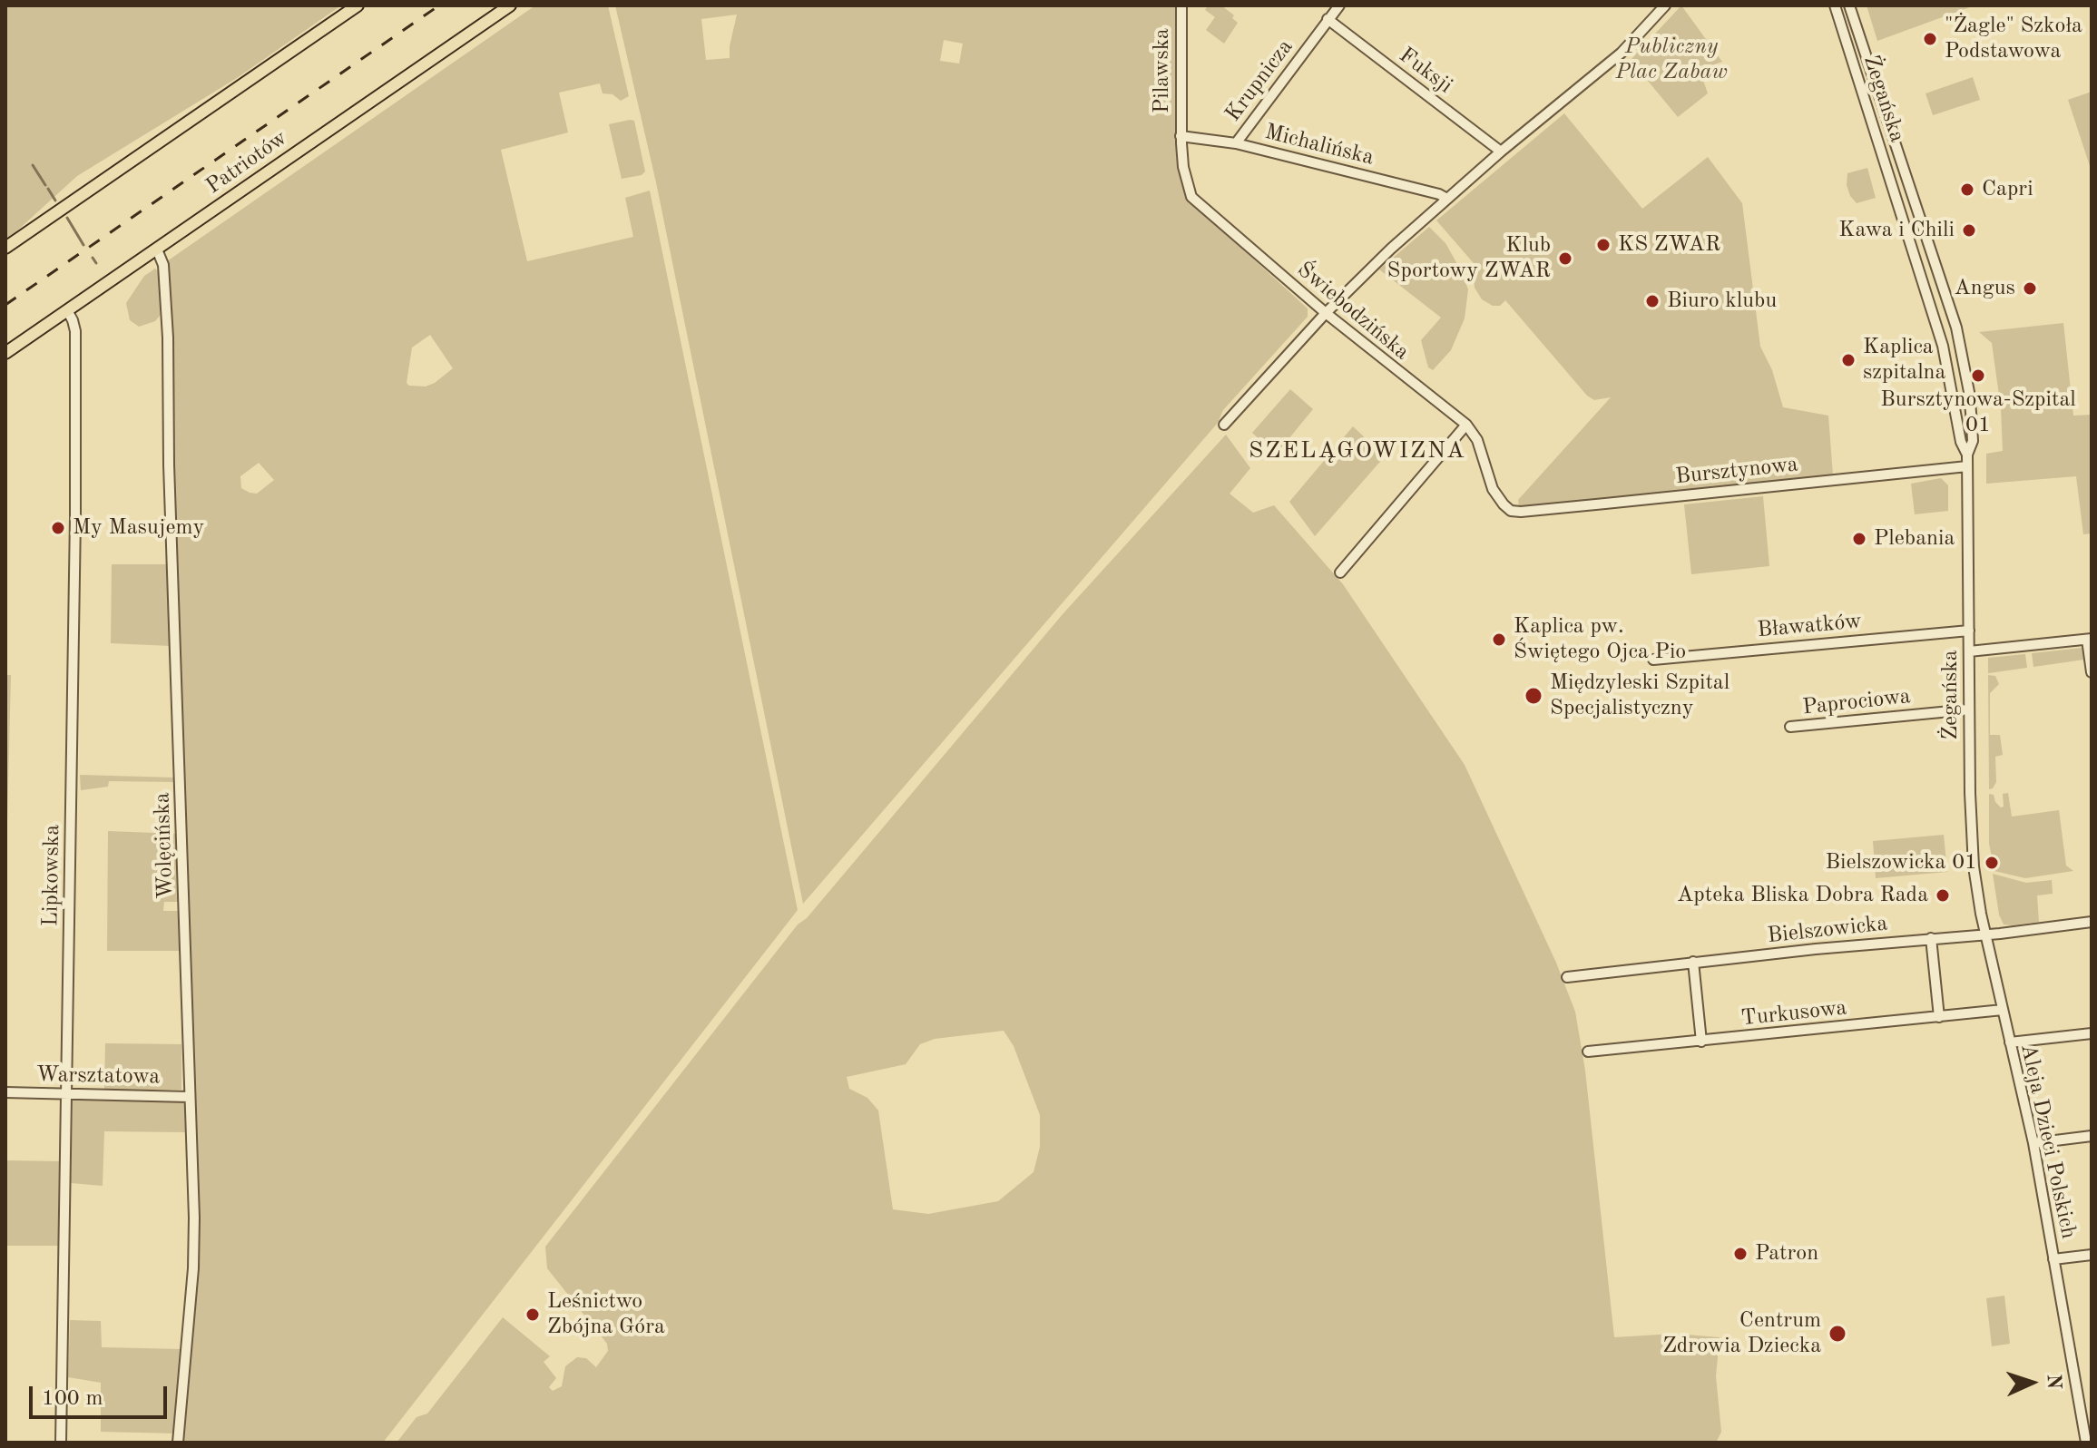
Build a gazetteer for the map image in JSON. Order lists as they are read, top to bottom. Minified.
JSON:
{"streets":{"main road":["Patriotów"],"street":["Pilawska","Fuksji","Krupnicza","Żegańska","Michalińska","Świebodzińska","Bursztynowa","Bławatków","Paprociowa","Wolęcińska","Lipkowska","Bielszowicka","Turkusowa","Warsztatowa","Aleja Dzieci Polskich"]},"crossings":[["Pilawska","Michalińska"],["Pilawska","Świebodzińska"],["Fuksji","Krupnicza"],["Krupnicza","Michalińska"],["Żegańska","Bursztynowa"],["Żegańska","Bławatków"],["Żegańska","Paprociowa"],["Żegańska","Bielszowicka"],["Żegańska","Aleja Dzieci Polskich"],["Michalińska","Świebodzińska"],["Patriotów","Wolęcińska"],["Patriotów","Lipkowska"],["Świebodzińska","Bursztynowa"],["Wolęcińska","Warsztatowa"],["Lipkowska","Warsztatowa"],["Bielszowicka","Aleja Dzieci Polskich"],["Turkusowa","Aleja Dzieci Polskich"]],"districts":["SZELĄGOWIZNA"],"parks":["Publiczny Plac Zabaw"],"places":["\"Żagle\" Szkoła Podstawowa","Capri","Kawa i Chili","KS ZWAR","Klub Sportowy ZWAR","Angus","Biuro klubu","Kaplica szpitalna","Bursztynowa-Szpital 01","My Masujemy","Plebania","Kaplica pw. Świętego Ojca Pio","Międzyleski Szpital Specjalistyczny","Bielszowicka 01","Apteka Bliska Dobra Rada","Patron","Leśnictwo Zbójna Góra","Centrum Zdrowia Dziecka"],"scale_bar":"100 m","north":"right"}
